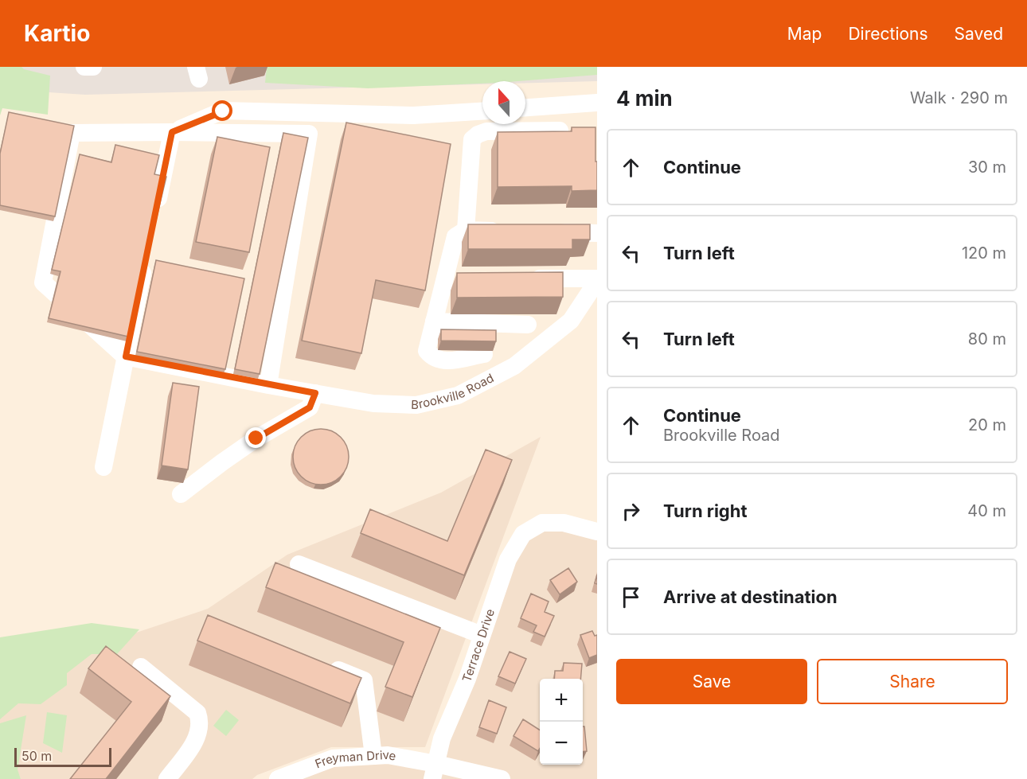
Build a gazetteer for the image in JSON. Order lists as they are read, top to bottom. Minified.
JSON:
{"streets":{"street":["Brookville Road","Terrace Drive","Freyman Drive"]},"crossings":[["Terrace Drive","Freyman Drive"]],"scale_bar":"50 m","north":"top","page":{"header":"Kartio","nav":["Map","Directions","Saved"],"heading":["4 min","Walk · 290 m"],"list":[["Continue","30 m"],["Turn left","120 m"],["Turn left","80 m"],["Continue","Brookville Road","20 m"],["Turn right","40 m"],"Arrive at destination"],"buttons":["Save","Share"],"map_buttons":["+","−"],"scale":"50 m"}}
